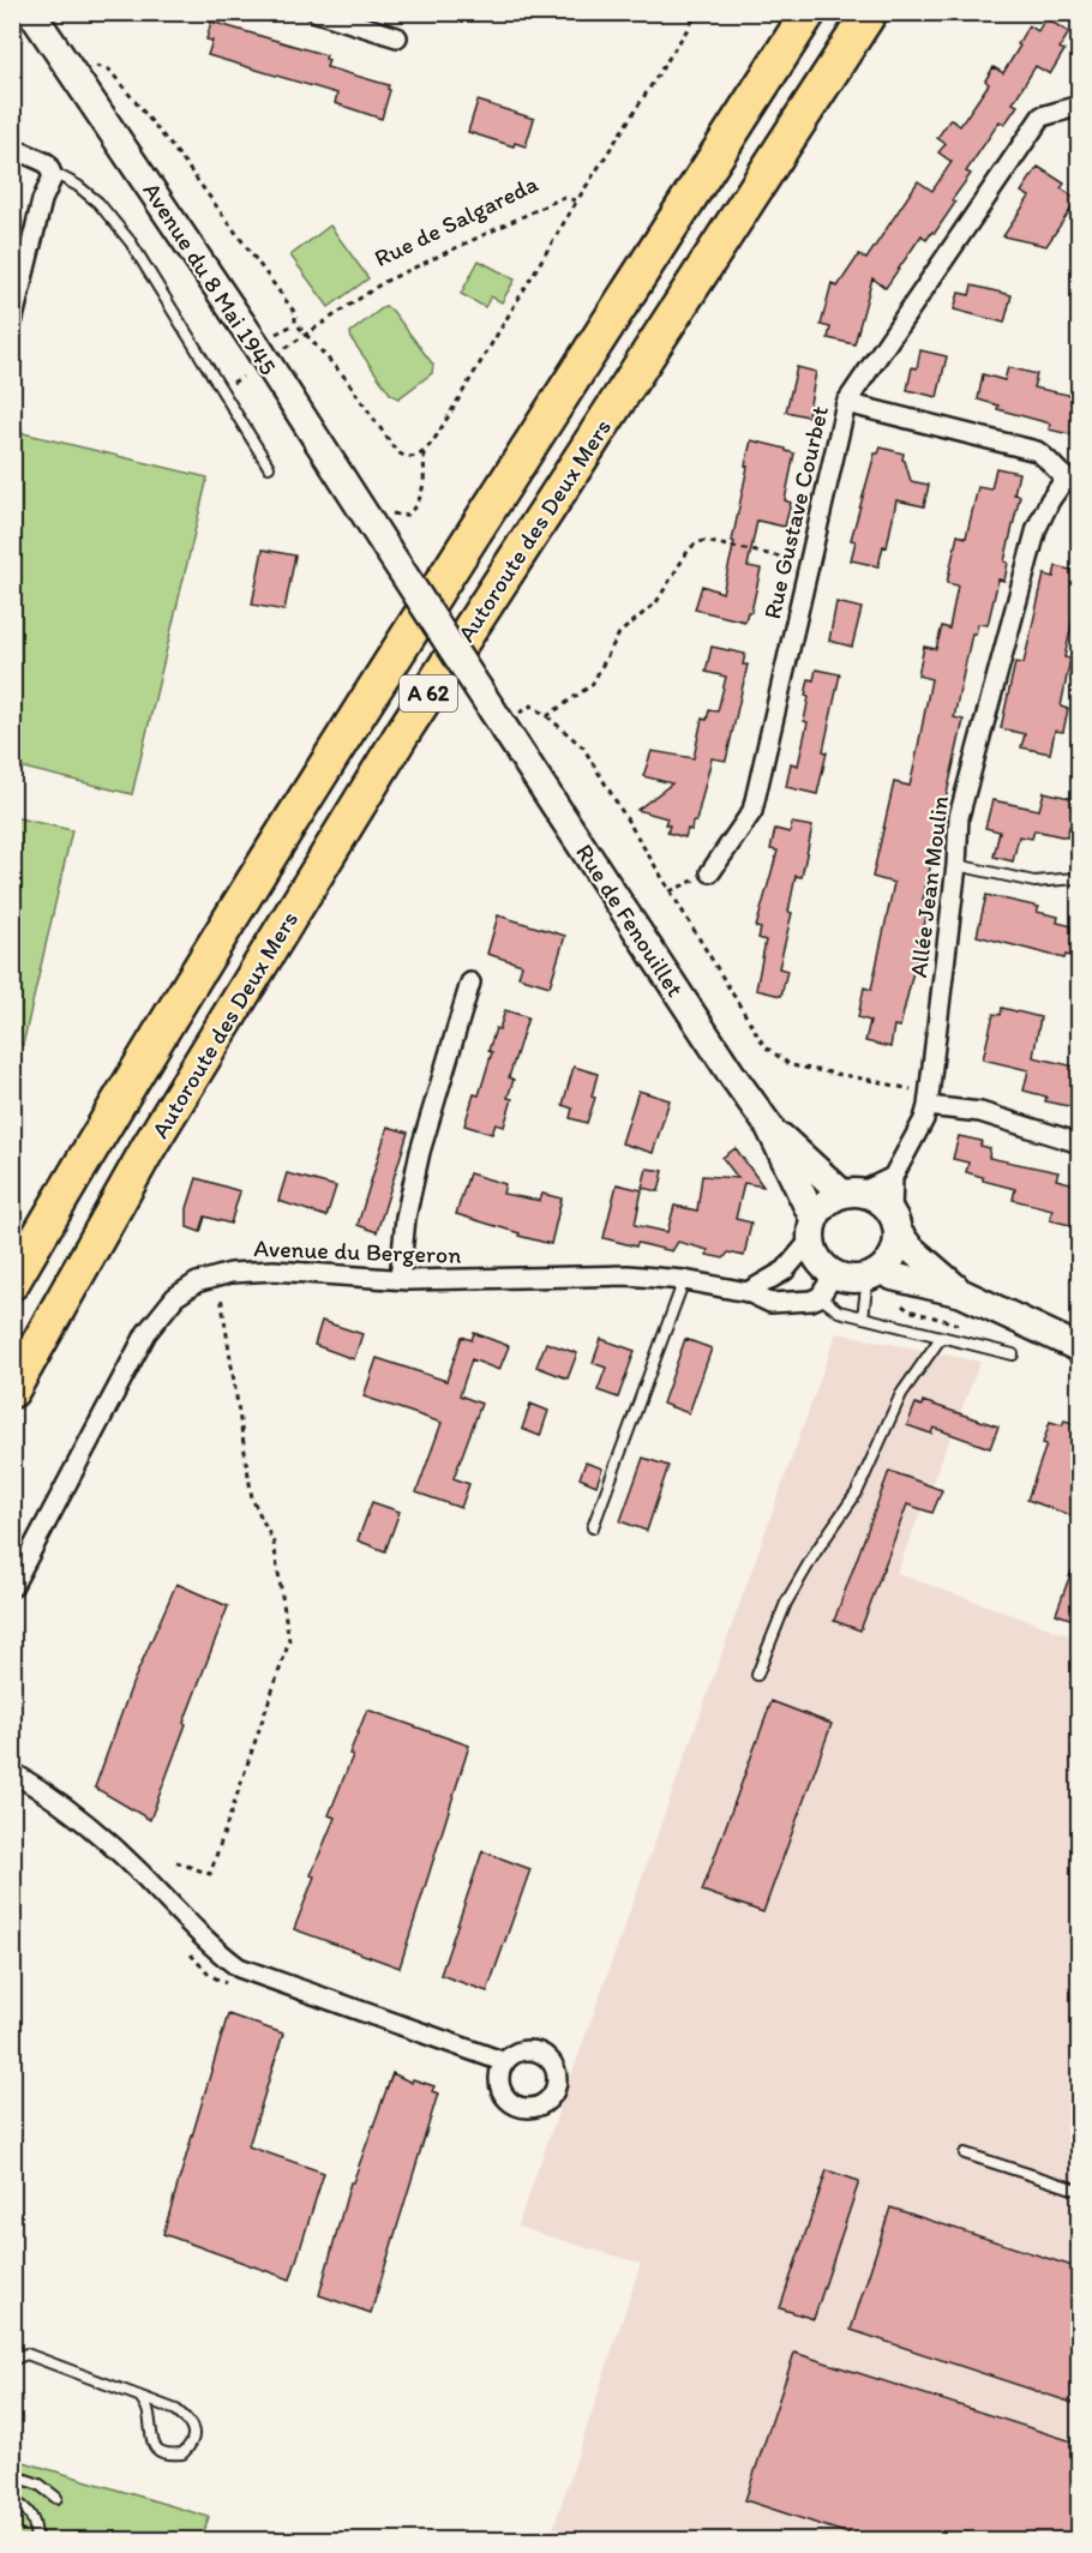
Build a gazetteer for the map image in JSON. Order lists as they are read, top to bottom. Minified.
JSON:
{"streets":{"highway":["Autoroute des Deux Mers","A 62"],"main road":["Avenue du 8 Mai 1945","Rue de Fenouillet"],"street":["Rue Gustave Courbet","Allée Jean Moulin","Avenue du Bergeron"],"path":["Rue de Salgareda"]},"crossings":[["Avenue du 8 Mai 1945","Rue de Fenouillet"],["Allée Jean Moulin","Rue de Fenouillet"],["Allée Jean Moulin","Avenue du Bergeron"],["Rue de Fenouillet","Avenue du Bergeron"]]}
